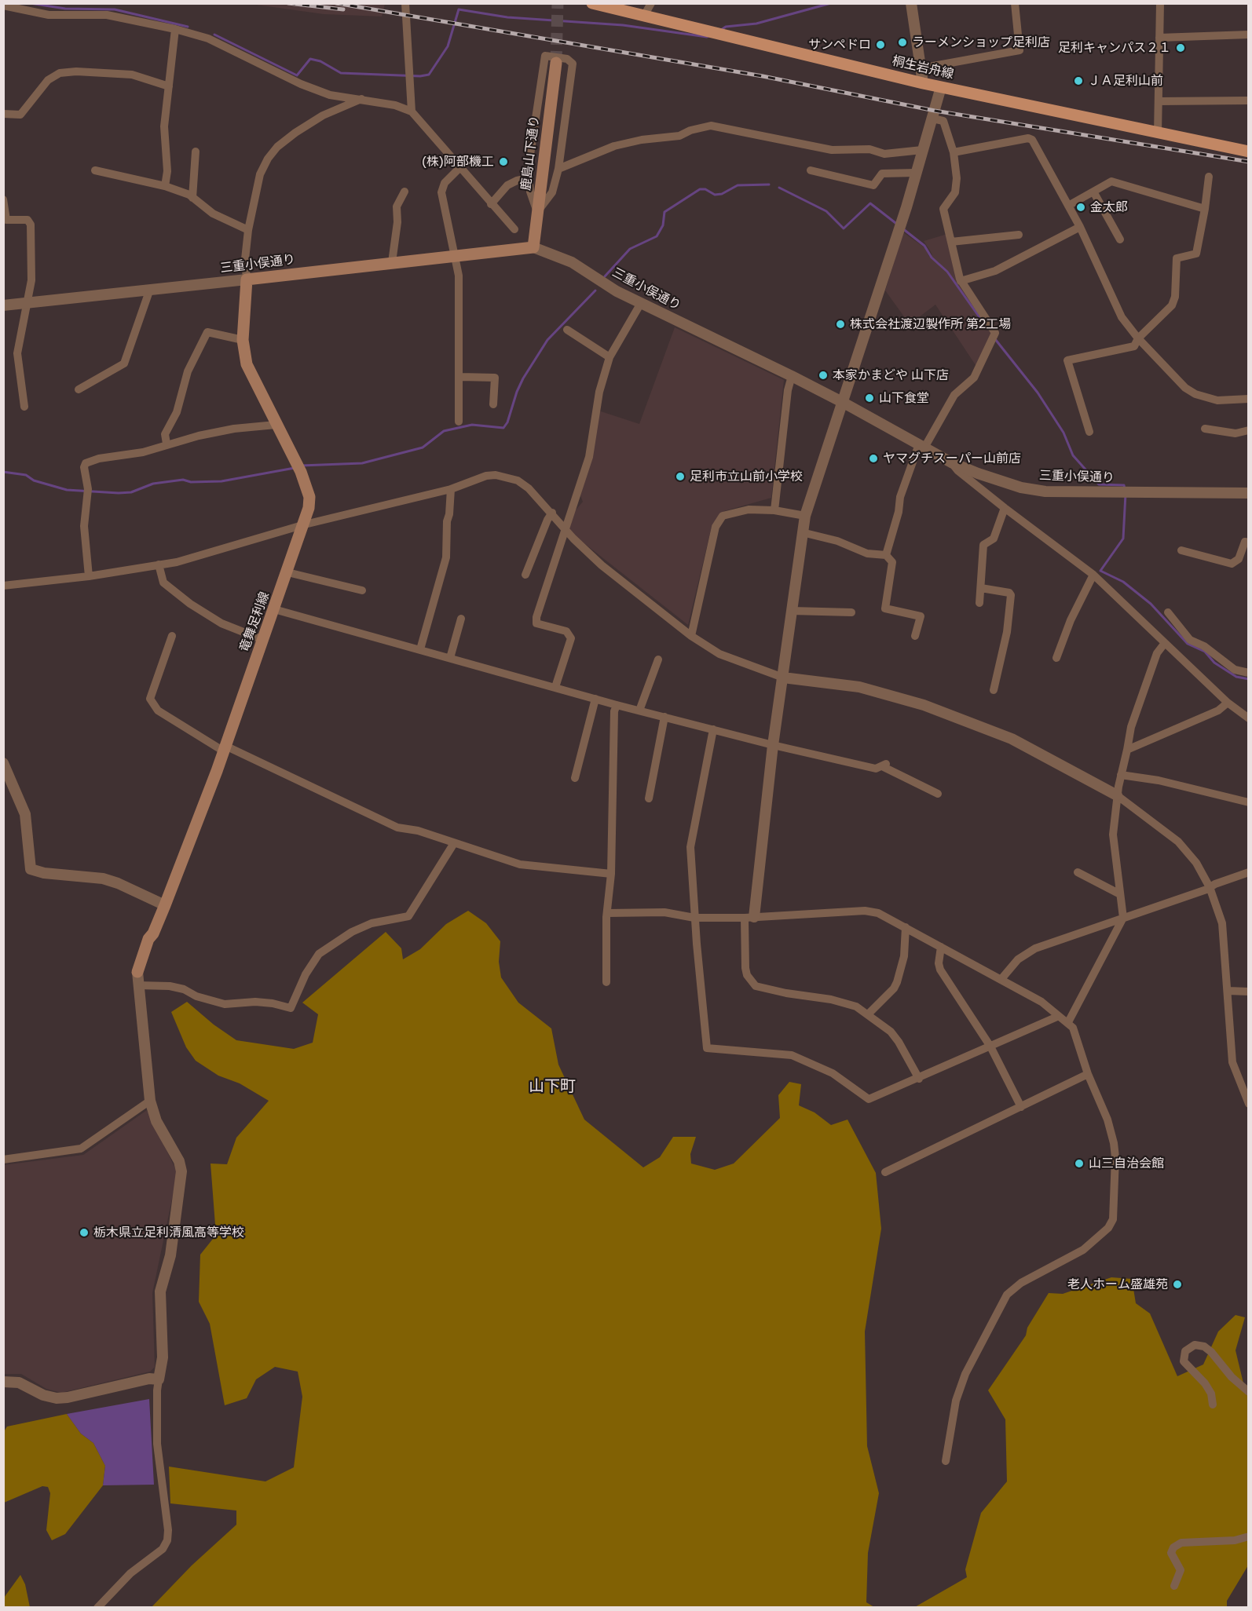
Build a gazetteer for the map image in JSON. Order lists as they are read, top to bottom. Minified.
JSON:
{"streets":{"main road":["桐生岩舟線","鹿島山下通り","三重小俣通り","竜舞足利線"]},"crossings":[["鹿島山下通り","三重小俣通り"],["三重小俣通り","竜舞足利線"]],"districts":["山下町"],"places":["ラーメンショップ足利店","サンペドロ","足利キャンパス２１","ＪＡ足利山前","(株)阿部機工","金太郎","株式会社渡辺製作所 第2工場","本家かまどや 山下店","山下食堂","ヤマグチスーパー山前店","足利市立山前小学校","山三自治会館","栃木県立足利清風高等学校","老人ホーム盛雄苑"]}
